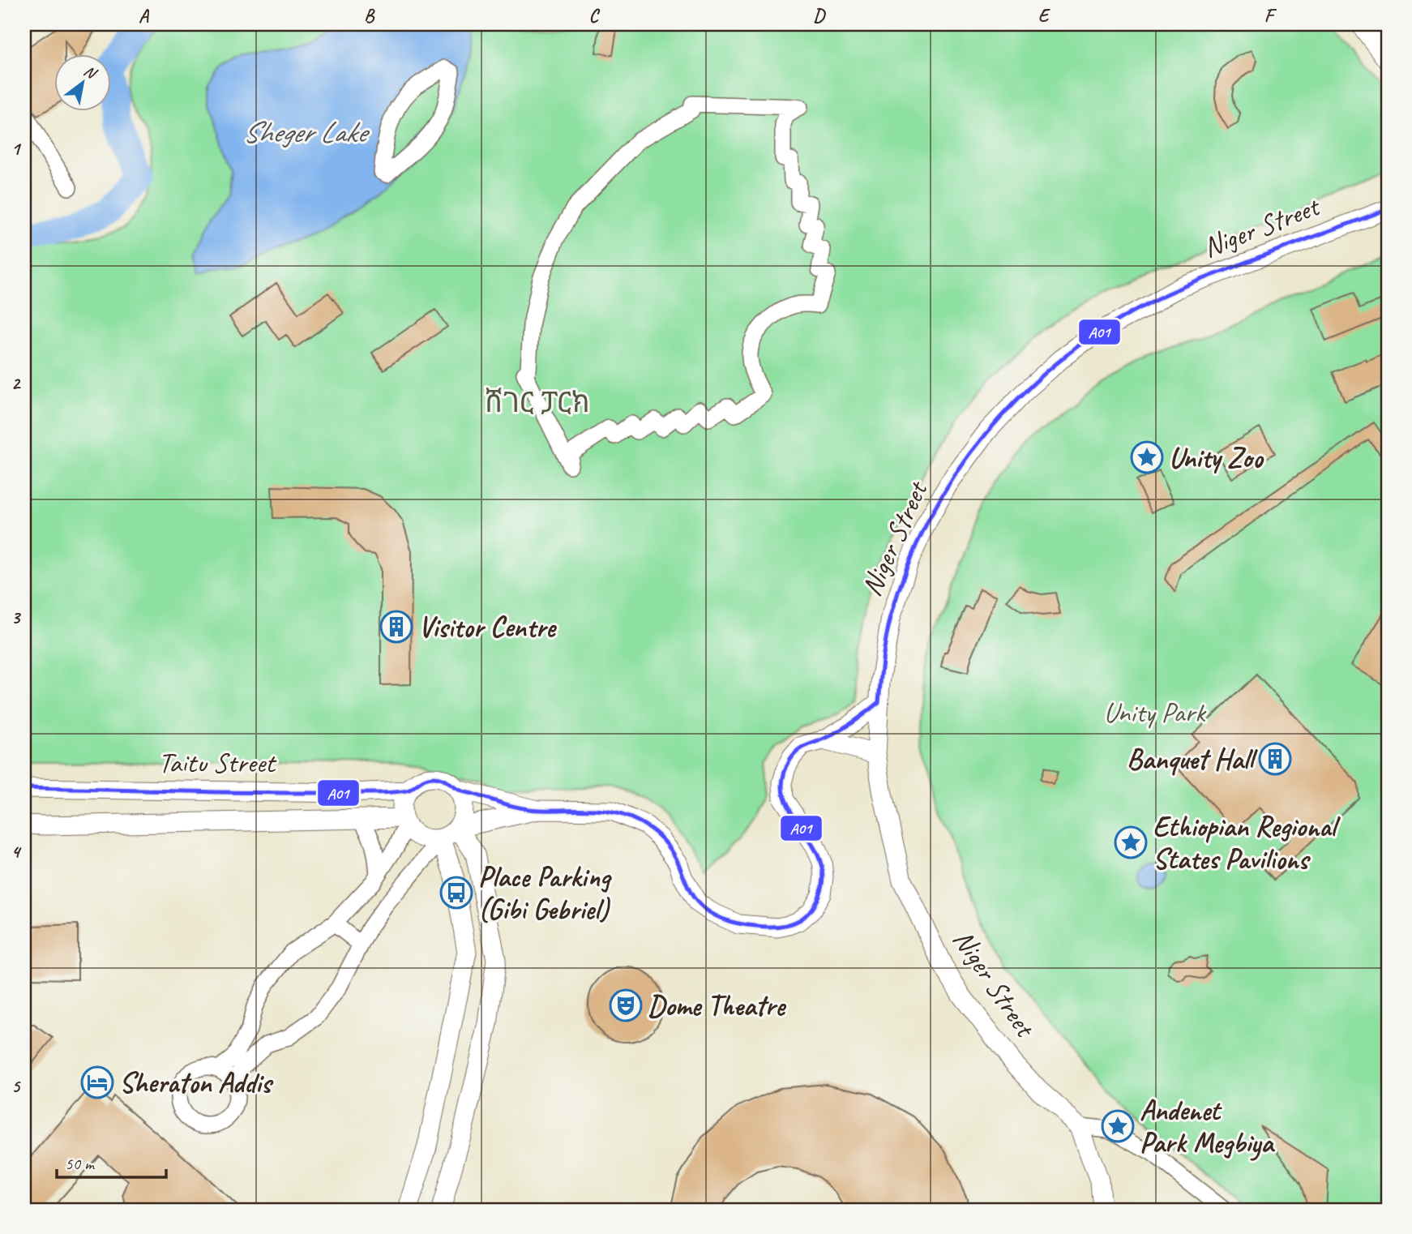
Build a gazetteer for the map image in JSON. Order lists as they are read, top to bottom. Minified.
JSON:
{"streets":{"main road":["Niger Street","Taitu Street"]},"water":["Sheger Lake"],"parks":["ሸገር ፓርክ","Unity Park"],"places":{"place":["Unity Zoo","Ethiopian Regional States Pavilions","Andenet Park Megbiya"],"building":["Visitor Centre","Banquet Hall"],"bus stop":["Place Parking (Gibi Gebriel)"],"theatre":["Dome Theatre"],"hotel":["Sheraton Addis"]},"lines":["transit line A01"],"scale_bar":"50 m","north":"top right","grid":{"columns":["A","B","C","D","E","F"],"rows":["1","2","3","4","5"]}}
